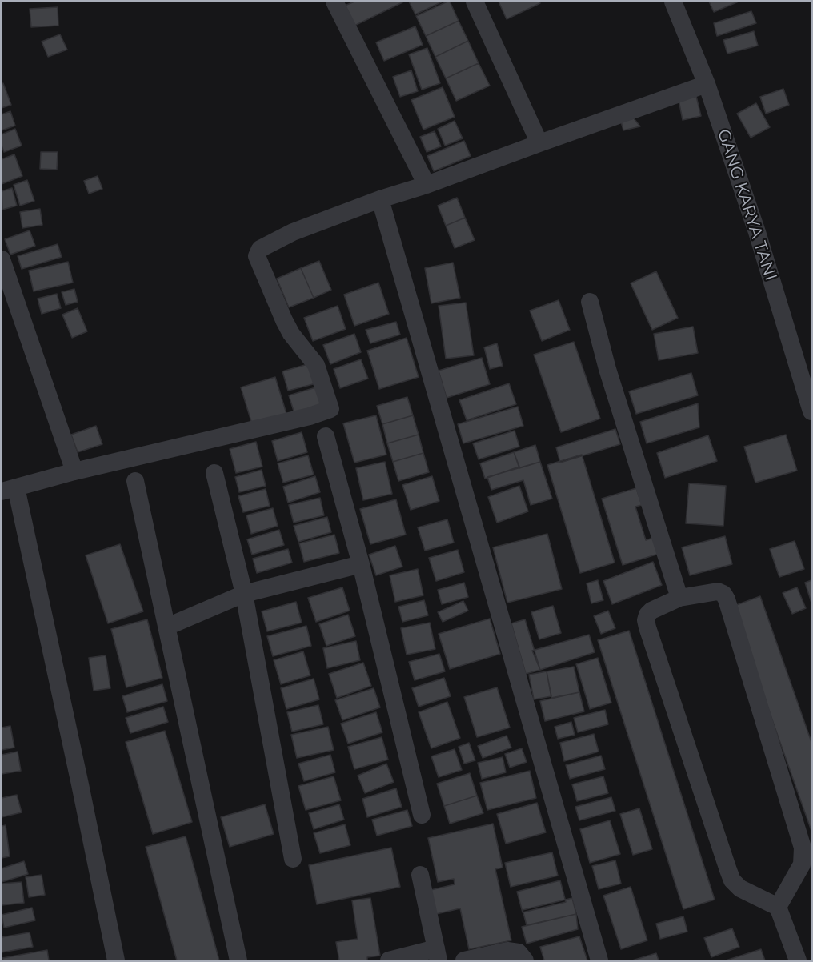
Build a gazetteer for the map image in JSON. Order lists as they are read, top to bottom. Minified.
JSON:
{"streets":{"street":["GANG KARYA TANI"]}}
